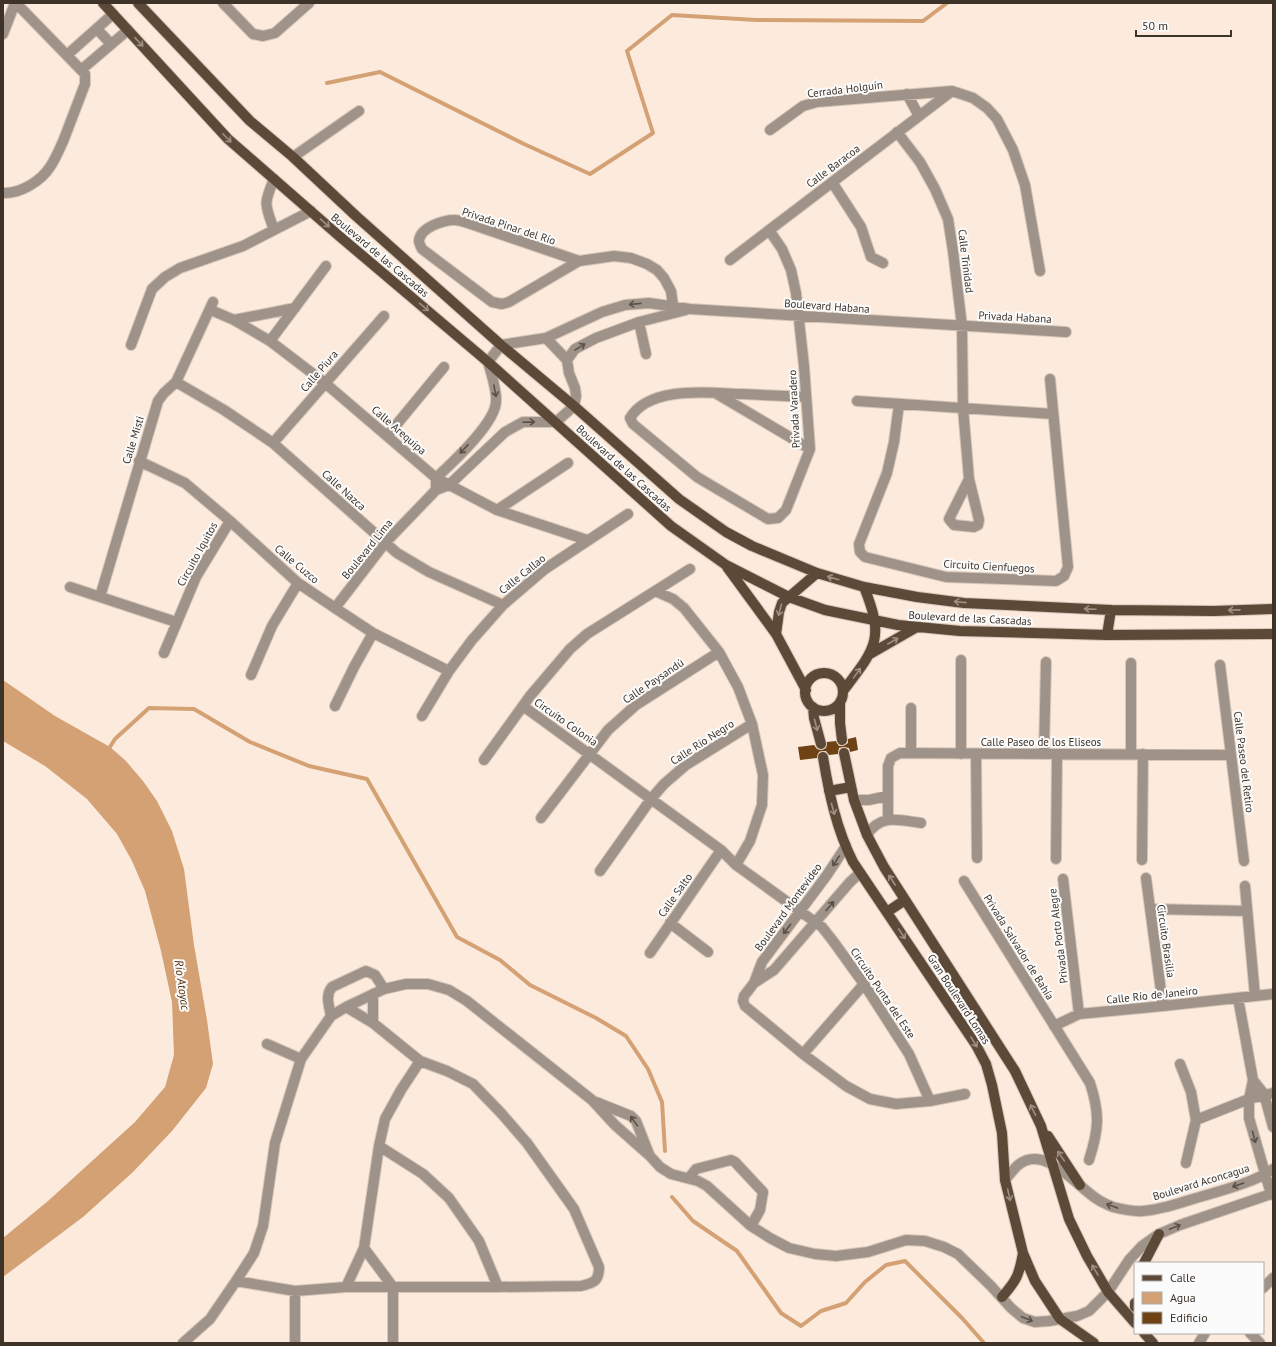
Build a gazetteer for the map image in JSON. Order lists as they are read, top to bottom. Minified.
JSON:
{"streets":{"main road":["Boulevard de las Cascadas","Gran Boulevard Lomas"],"street":["Cerrada Holguín","Calle Baracoa","Privada Pinar del Río","Calle Trinidad","Boulevard Habana","Privada Habana","Calle Piura","Privada Varadero","Calle Arequipa","Calle Misti","Calle Nazca","Boulevard Lima","Circuito Iquitos","Calle Cuzco","Circuito Cienfuegos","Calle Callao","Calle Paysandú","Circuito Colonia","Calle Río Negro","Calle Paseo de los Eliseos","Calle Paseo del Retiro","Calle Salto","Boulevard Montevideo","Privada Porto Alegre","Circuito Brasilia","Privada Salvador de Bahía","Circuito Punta del Este","Calle Río de Janeiro","Boulevard Aconcagua"]},"crossings":[["Cerrada Holguín","Calle Baracoa"],["Calle Baracoa","Calle Trinidad"],["Calle Baracoa","Privada Varadero"],["Privada Pinar del Río","Boulevard Habana"],["Boulevard de las Cascadas","Boulevard Habana"],["Boulevard de las Cascadas","Boulevard Lima"],["Calle Trinidad","Boulevard Habana"],["Calle Trinidad","Privada Habana"],["Boulevard Habana","Privada Habana"],["Boulevard Habana","Privada Varadero"],["Calle Piura","Calle Arequipa"],["Calle Piura","Calle Nazca"],["Calle Arequipa","Calle Misti"],["Calle Arequipa","Boulevard Lima"],["Calle Arequipa","Calle Callao"],["Calle Misti","Calle Nazca"],["Calle Misti","Calle Cuzco"],["Calle Nazca","Boulevard Lima"],["Calle Nazca","Calle Callao"],["Boulevard Lima","Calle Cuzco"],["Circuito Iquitos","Calle Cuzco"],["Calle Cuzco","Calle Callao"],["Calle Paysandú","Circuito Colonia"],["Circuito Colonia","Calle Río Negro"],["Circuito Colonia","Calle Salto"],["Circuito Colonia","Boulevard Montevideo"],["Circuito Colonia","Circuito Punta del Este"],["Calle Paseo de los Eliseos","Calle Paseo del Retiro"],["Boulevard Montevideo","Circuito Punta del Este"],["Boulevard Montevideo","Gran Boulevard Lomas"],["Privada Porto Alegre","Calle Río de Janeiro"],["Circuito Brasilia","Calle Río de Janeiro"],["Privada Salvador de Bahía","Calle Río de Janeiro"],["Gran Boulevard Lomas","Boulevard Aconcagua"]],"water":["Río Atoyac"],"legend":["Calle","Agua","Edificio"],"scale_bar":"50 m"}
